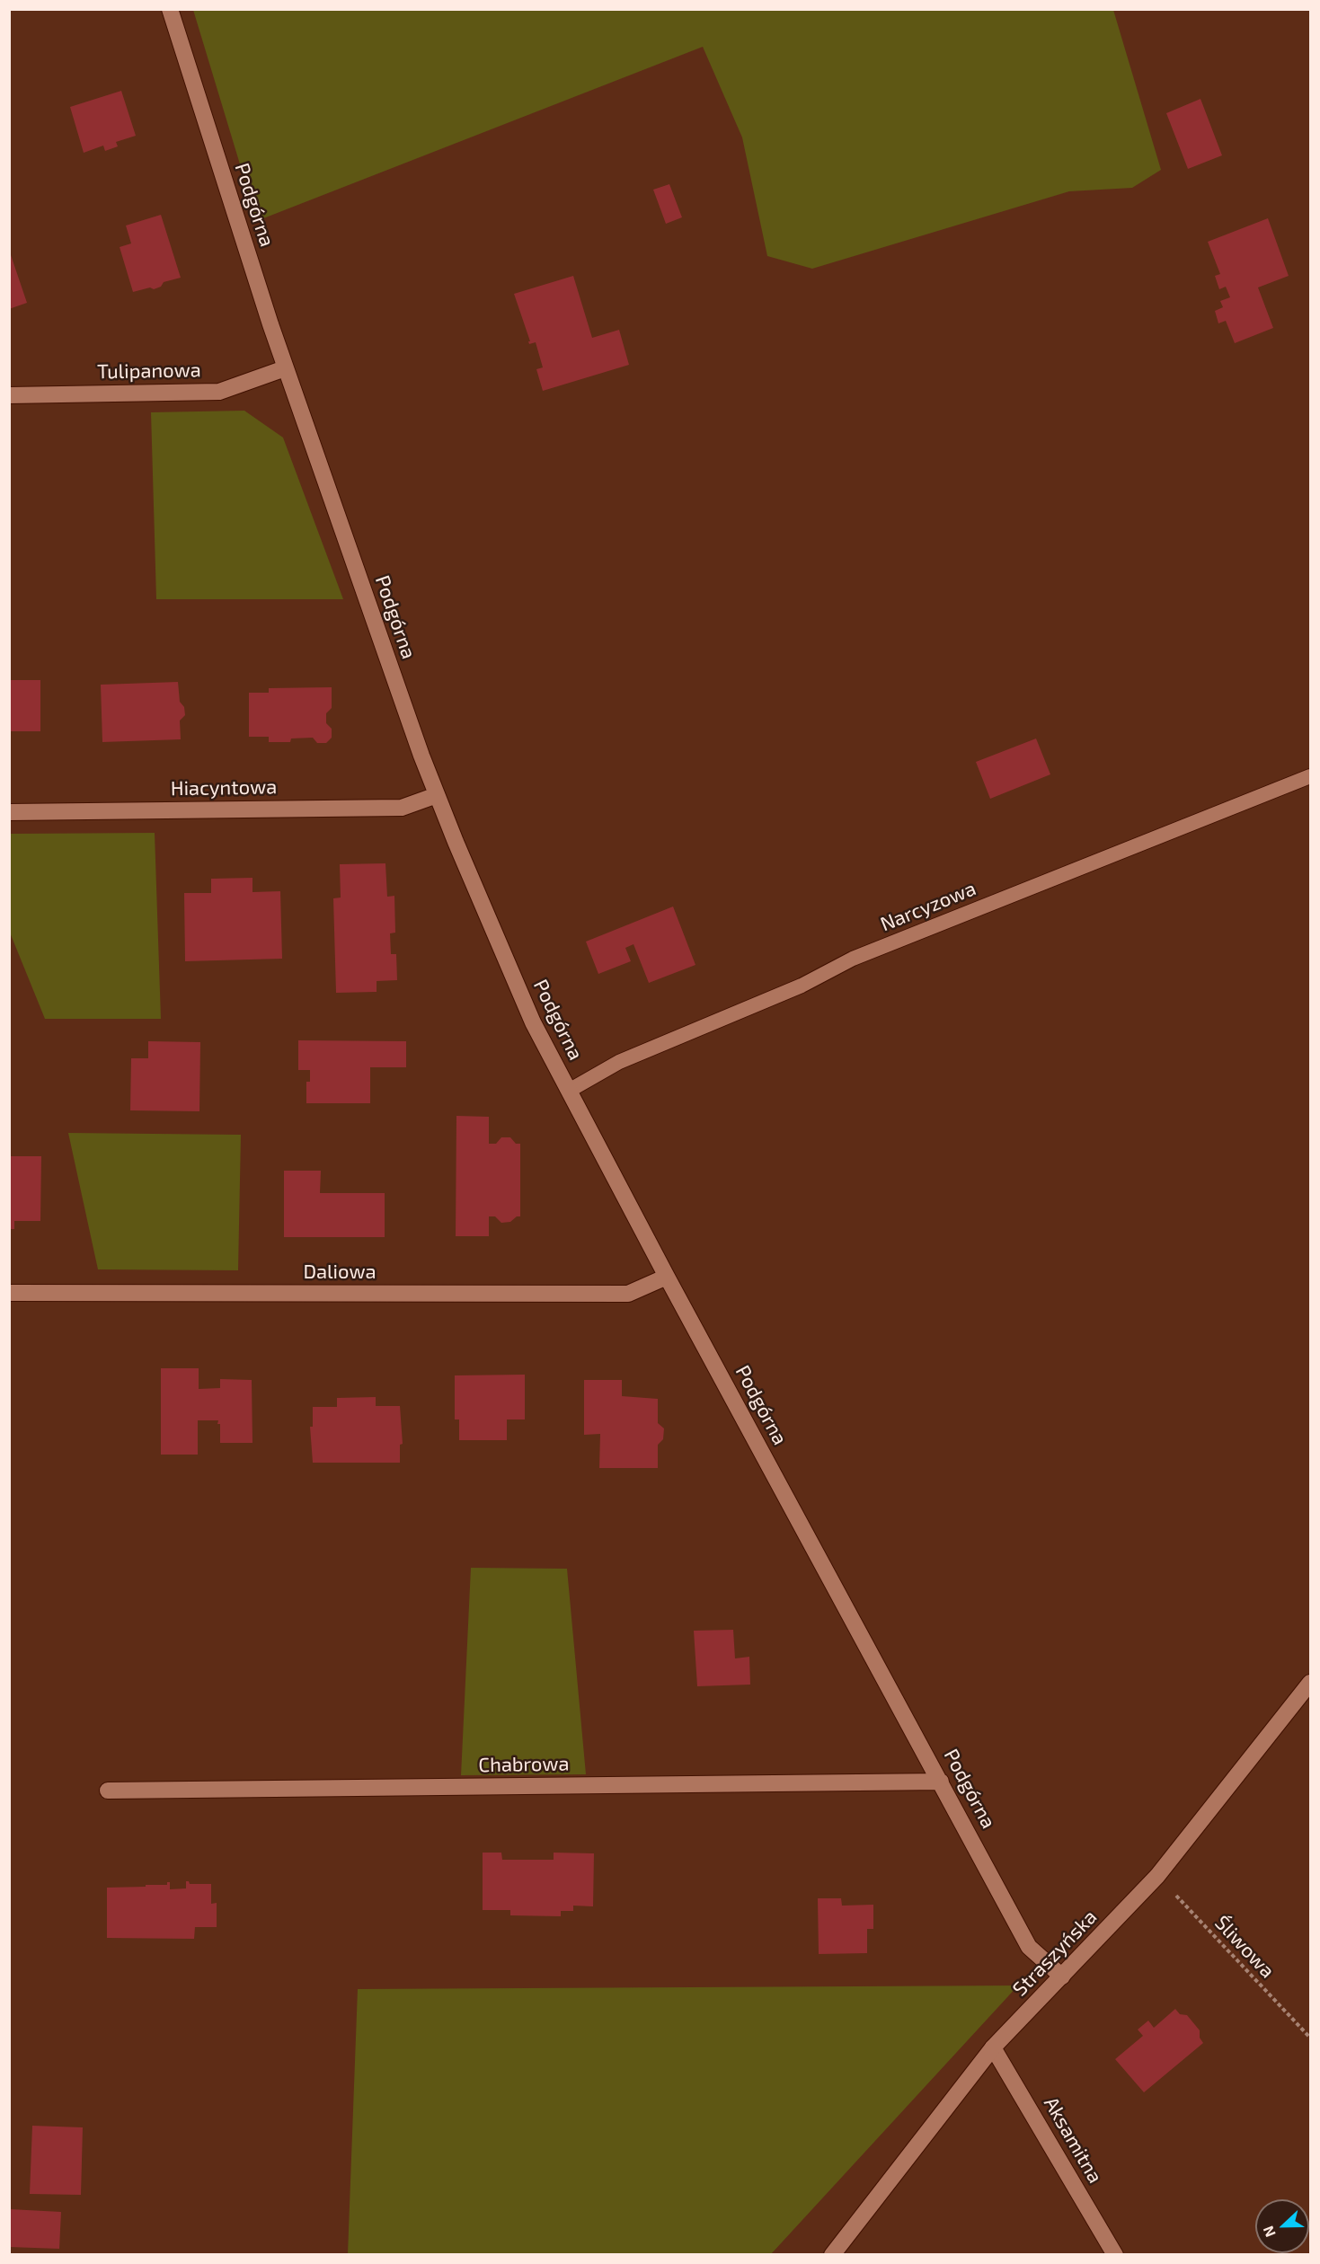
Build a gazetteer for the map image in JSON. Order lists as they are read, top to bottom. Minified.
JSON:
{"streets":{"street":["Podgórna","Tulipanowa","Hiacyntowa","Daliowa","Chabrowa","Straszyńska","Aksamitna"],"lane":["Narcyzowa"],"path":["Śliwowa"]},"crossings":[["Podgórna","Tulipanowa"],["Podgórna","Hiacyntowa"],["Podgórna","Narcyzowa"],["Podgórna","Daliowa"],["Podgórna","Chabrowa"],["Podgórna","Straszyńska"],["Śliwowa","Straszyńska"],["Straszyńska","Aksamitna"]],"north":"left"}
